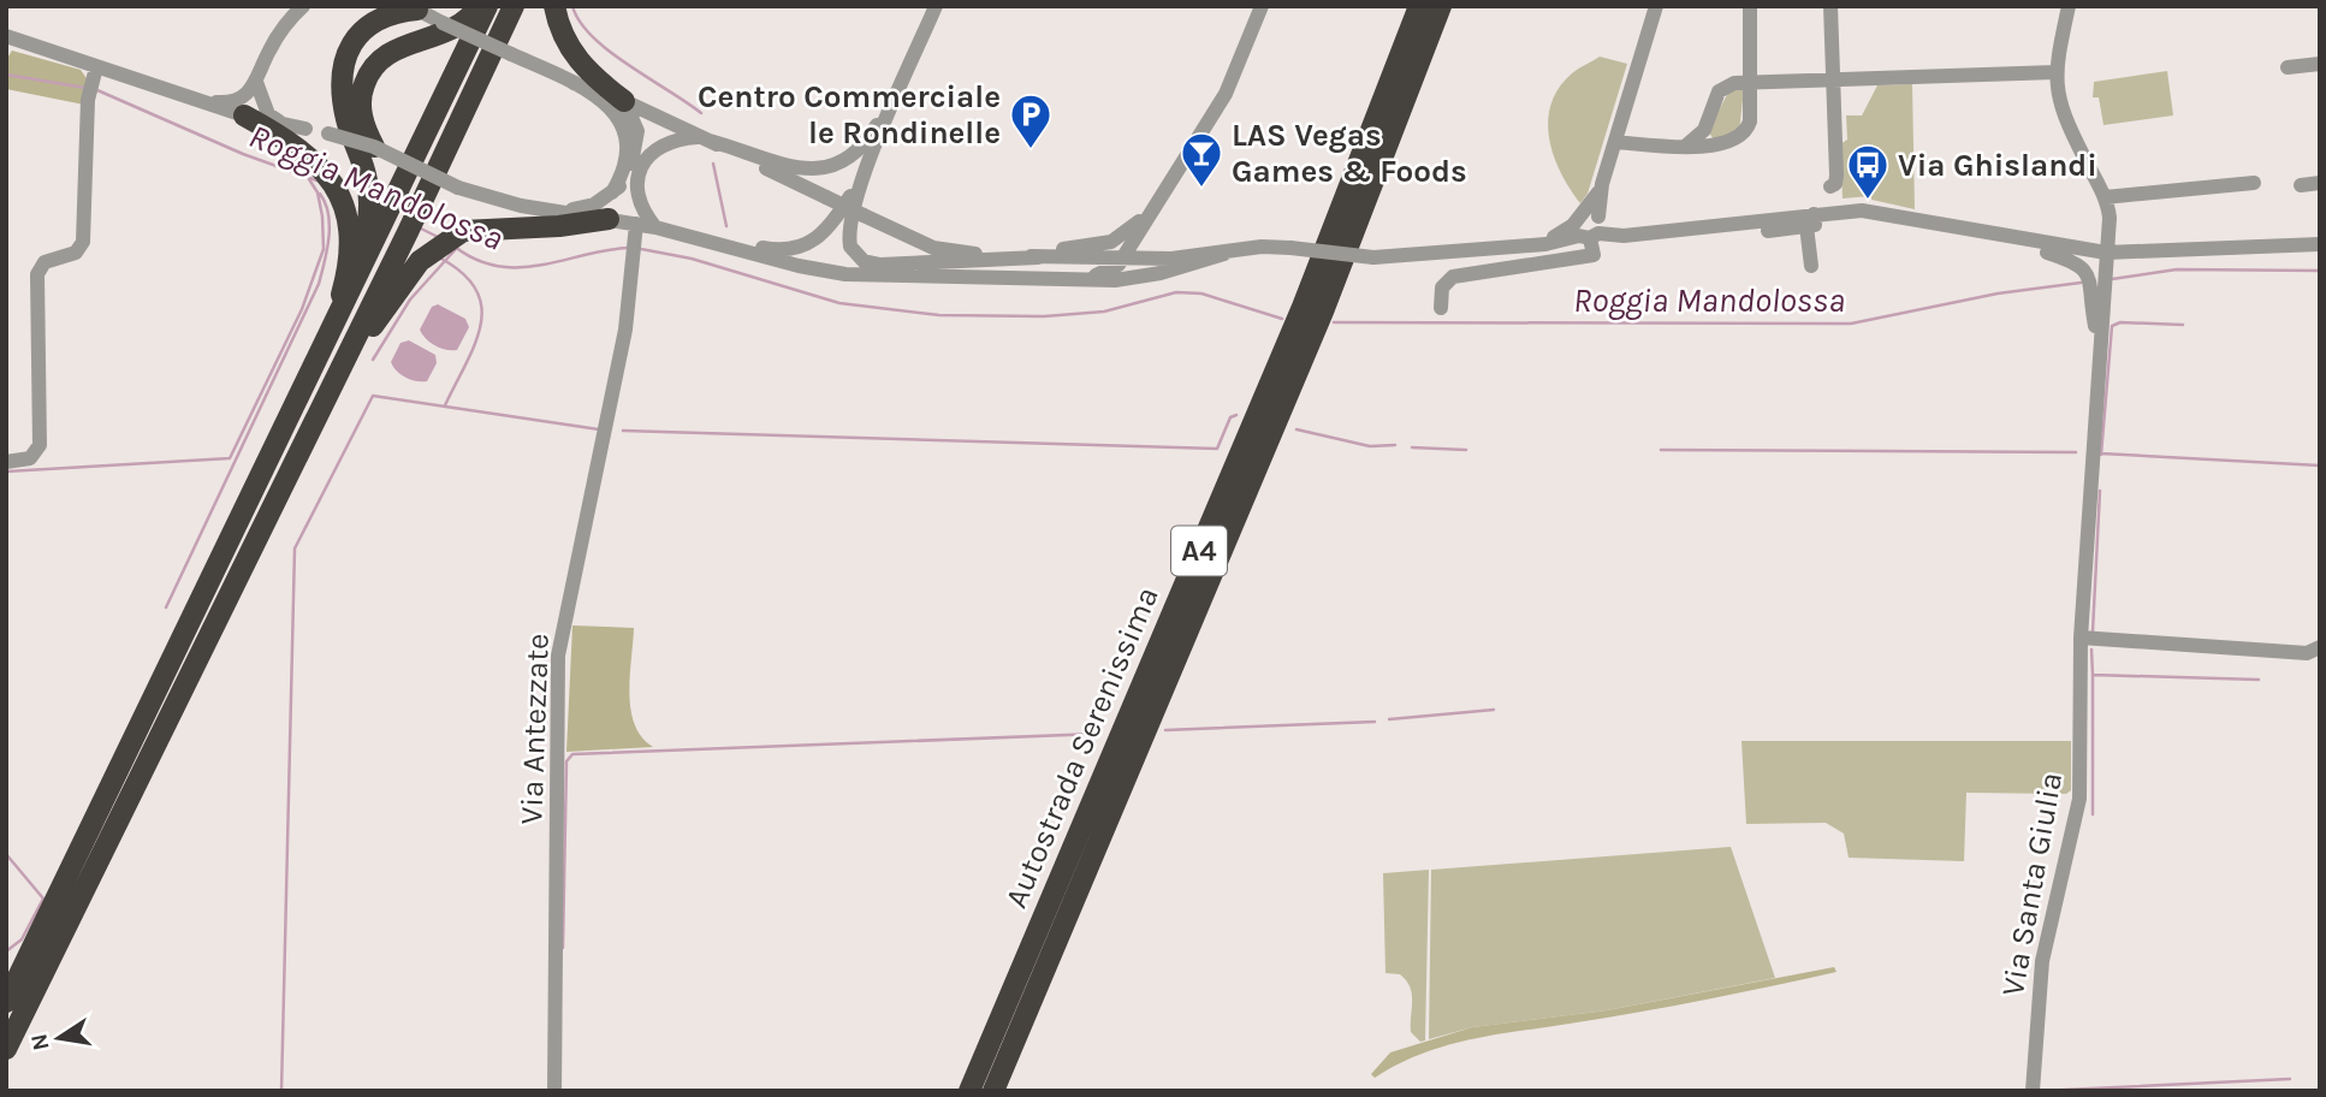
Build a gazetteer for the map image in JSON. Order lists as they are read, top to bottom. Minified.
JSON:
{"streets":{"highway":["A4","Autostrada Serenissima"],"street":["Via Antezzate","Via Santa Giulia"]},"water":["Roggia Mandolossa"],"places":{"parking":["Centro Commerciale le Rondinelle"],"bar":["LAS Vegas Games & Foods"],"bus stop":["Via Ghislandi"]},"north":"left"}
